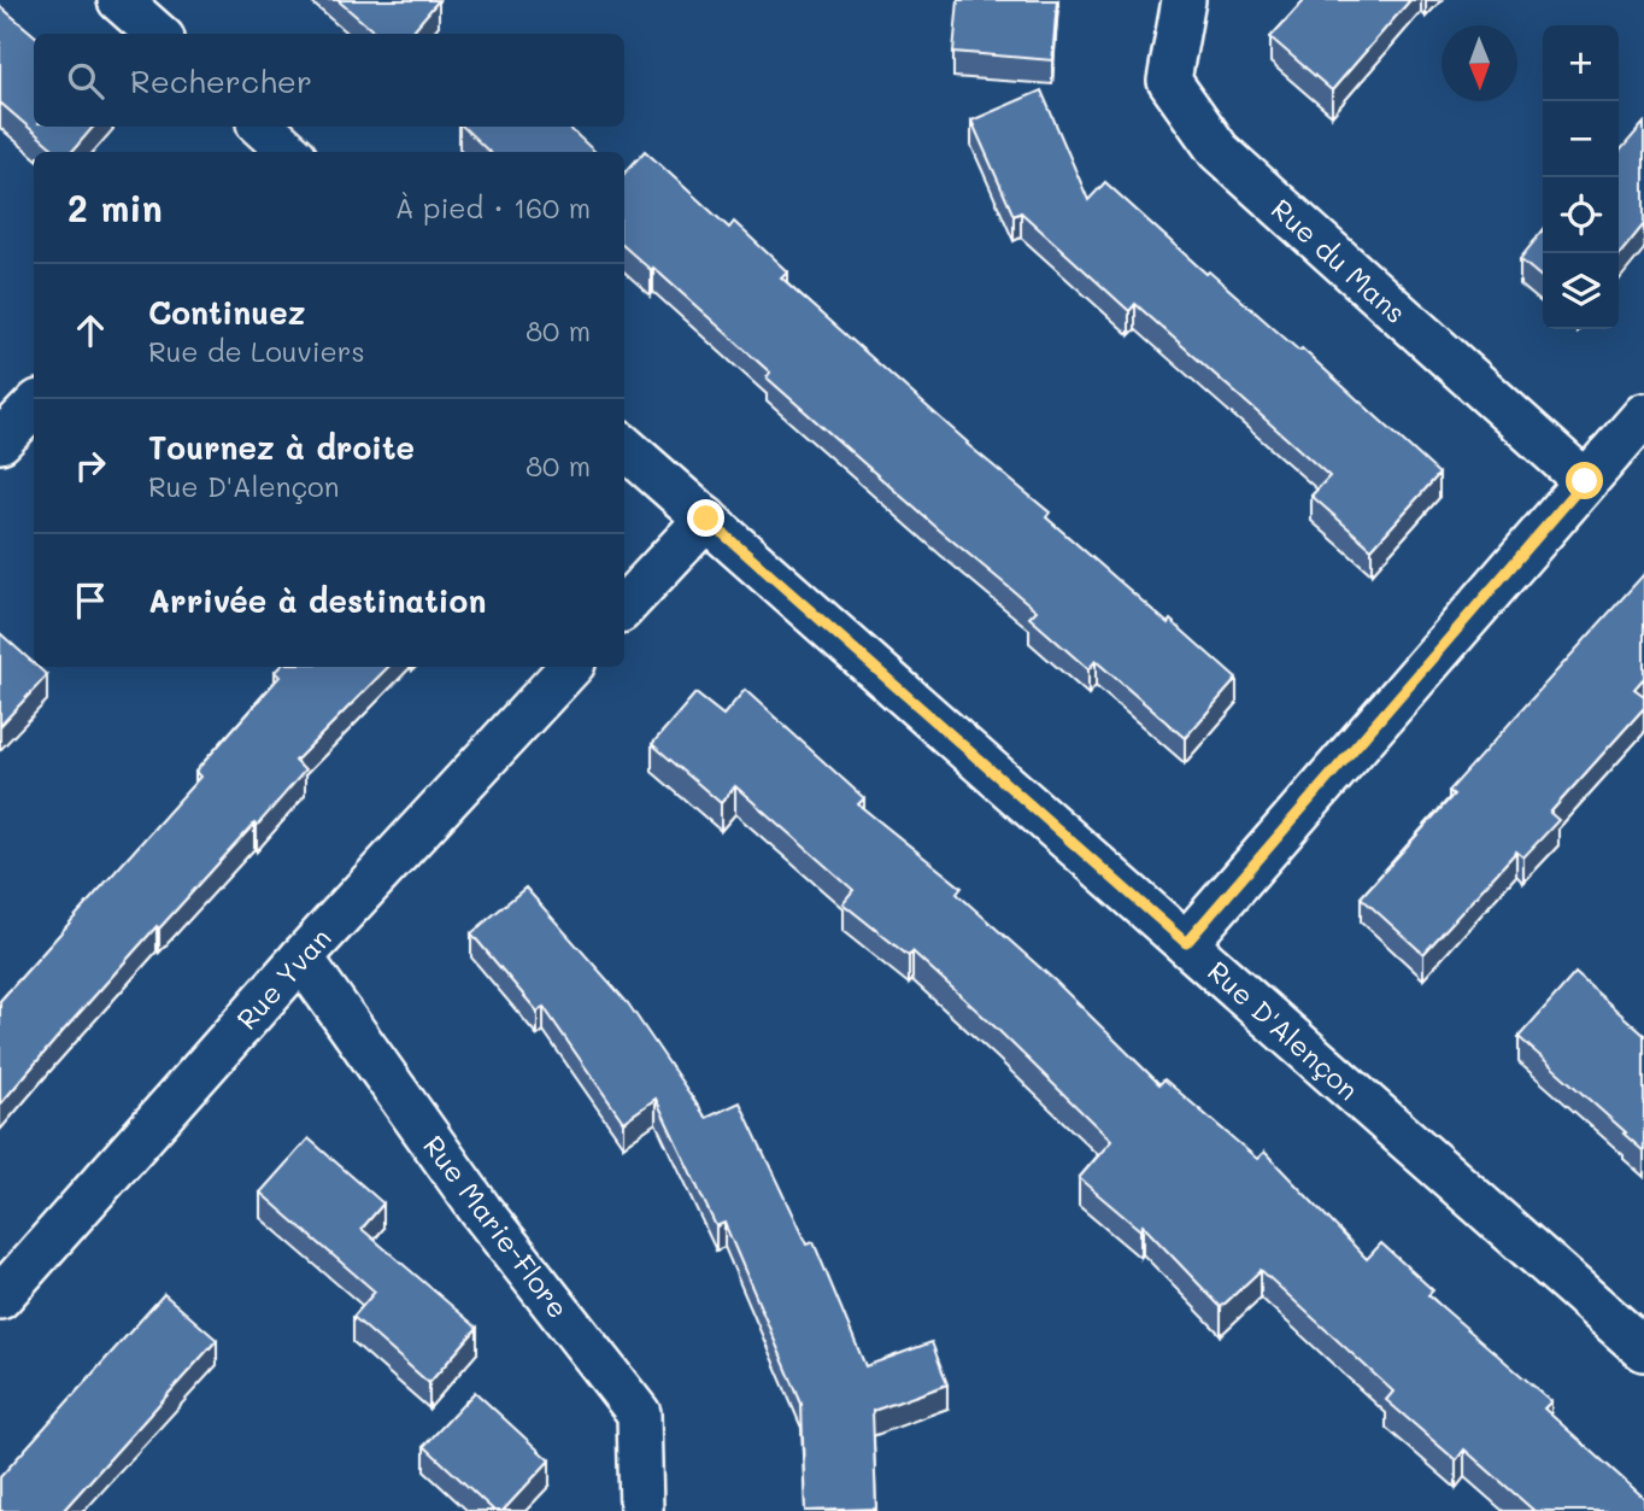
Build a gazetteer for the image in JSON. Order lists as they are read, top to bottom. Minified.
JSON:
{"streets":{"street":["Rue du Mans","Rue Yvan","Rue D'Alençon","Rue Marie-Flore"]},"crossings":[["Rue Yvan","Rue Marie-Flore"]],"north":"bottom","page":{"map_buttons":["+","−"],"search":"Rechercher","heading":["2 min","À pied · 160 m"],"list":[["Continuez","Rue de Louviers","80 m"],["Tournez à droite","Rue D'Alençon","80 m"],"Arrivée à destination"]}}
